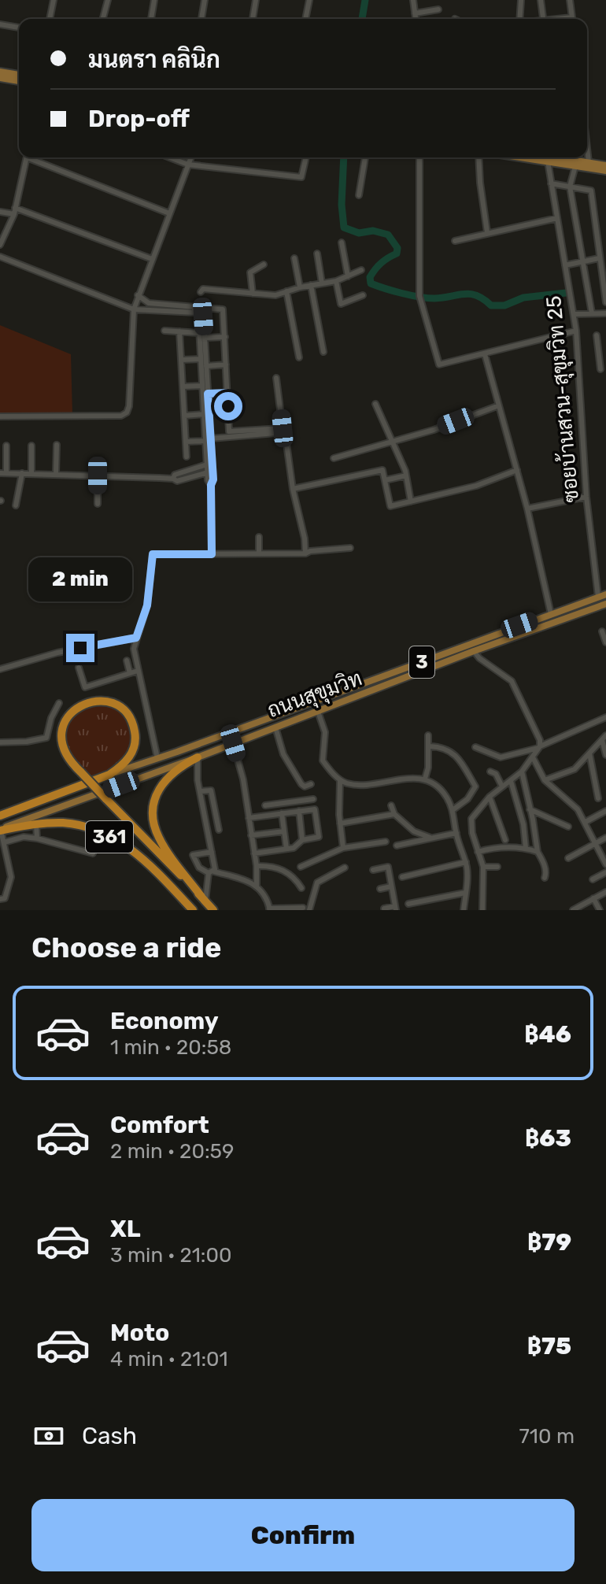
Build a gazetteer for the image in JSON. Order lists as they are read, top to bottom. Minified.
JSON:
{"streets":{"highway":["3","ถนนสุขุมวิท","361"],"street":["ซอยบ้านสวน-สุขุมวิท 25"]},"crossings":[["ซอยบ้านสวน-สุขุมวิท 25","ถนนสุขุมวิท"],["ถนนสุขุมวิท","361"]],"page":{"banner":["มนตรา คลินิก","Drop-off"],"bubble":"2 min","heading":"Choose a ride","list":[{"name":"Economy","note":"1 min · 20:58","value":"฿46"},{"name":"Comfort","note":"2 min · 20:59","value":"฿63"},{"name":"XL","note":"3 min · 21:00","value":"฿79"},{"name":"Moto","note":"4 min · 21:01","value":"฿75"}],"pay":["Cash","710 m"],"buttons":"Confirm"}}
